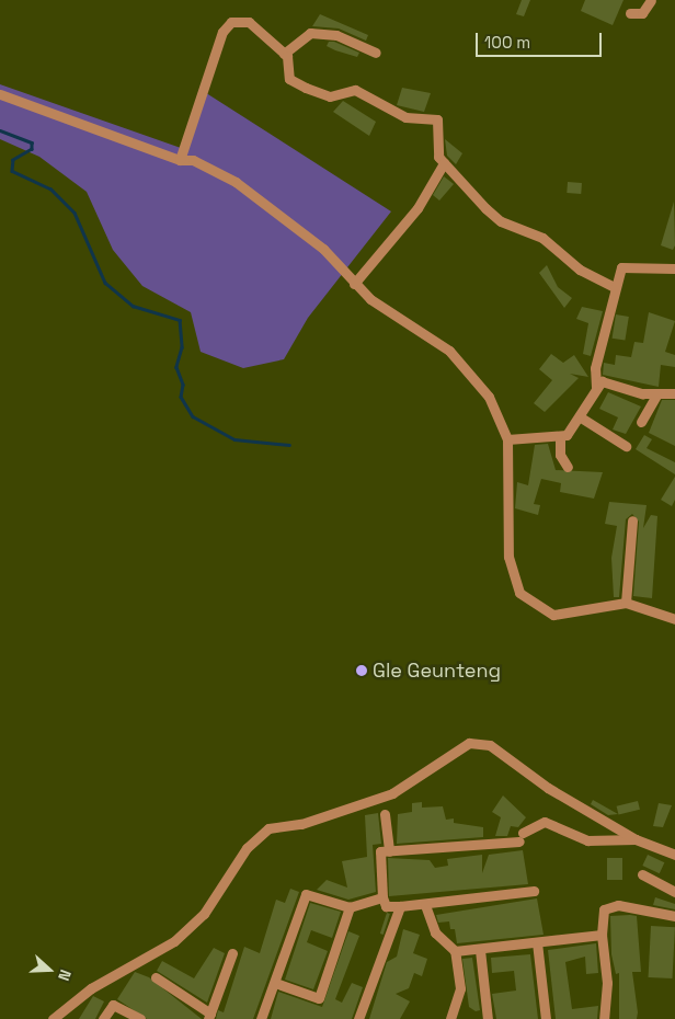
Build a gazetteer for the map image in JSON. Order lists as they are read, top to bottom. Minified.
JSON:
{"places":["Gle Geunteng"],"scale_bar":"100 m","north":"right"}
